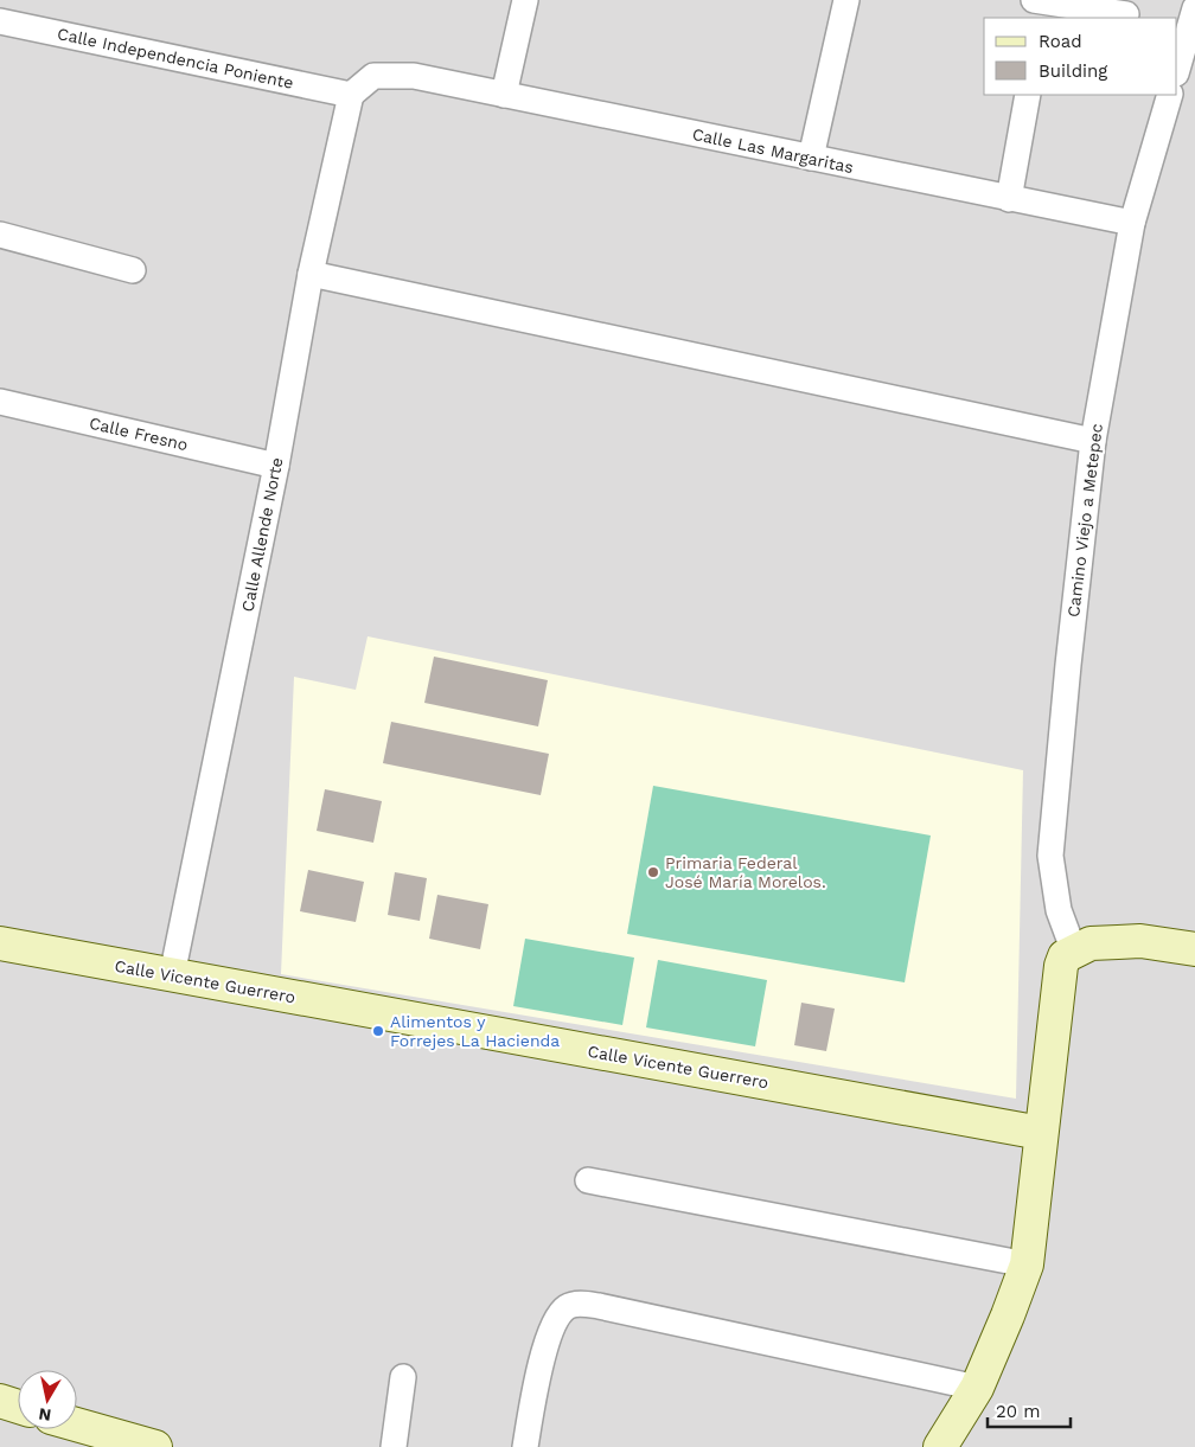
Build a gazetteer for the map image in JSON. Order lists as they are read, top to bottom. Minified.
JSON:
{"streets":{"street":["Calle Independencia Poniente","Calle Las Margaritas","Calle Fresno","Camino Viejo a Metepec","Calle Allende Norte","Calle Vicente Guerrero"]},"crossings":[["Calle Independencia Poniente","Calle Las Margaritas"],["Calle Independencia Poniente","Calle Allende Norte"],["Calle Las Margaritas","Camino Viejo a Metepec"],["Calle Las Margaritas","Calle Allende Norte"],["Calle Fresno","Calle Allende Norte"],["Calle Allende Norte","Calle Vicente Guerrero"]],"places":["Primaria Federal José María Morelos.","Alimentos y Forrejes La Hacienda"],"legend":["Road","Building"],"scale_bar":"20 m","north":"bottom"}
